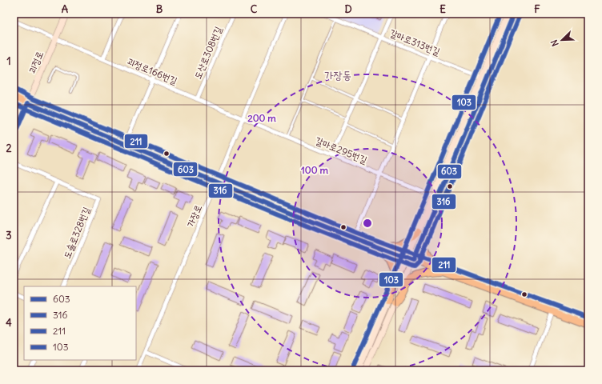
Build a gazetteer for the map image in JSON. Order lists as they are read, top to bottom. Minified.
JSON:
{"streets":{"main road":["괴정로"],"street":["갈마로313번길","도산로308번길","괴정로166번길","갈마로295번길","가장로","도솔로328번길"]},"crossings":[["도산로308번길","괴정로166번길"],["괴정로","괴정로166번길"],["괴정로166번길","갈마로295번길"],["괴정로166번길","가장로"],["갈마로295번길","가장로"]],"districts":["가장동"],"lines":["transit line 603","transit line 103","transit line 316","transit line 211"],"legend":["603","316","211","103"],"north":"bottom left","grid":{"columns":["A","B","C","D","E","F"],"rows":["1","2","3","4"]},"rings":["200 m","100 m"]}
